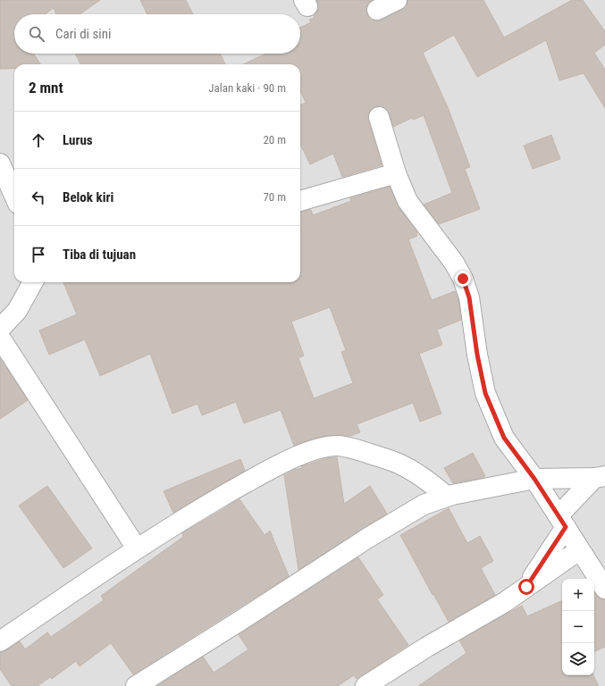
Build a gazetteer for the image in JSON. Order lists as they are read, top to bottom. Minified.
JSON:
{"page":{"search":"Cari di sini","heading":["2 mnt","Jalan kaki · 90 m"],"list":[["Lurus","20 m"],["Belok kiri","70 m"],"Tiba di tujuan"],"map_buttons":["+","−"]}}
